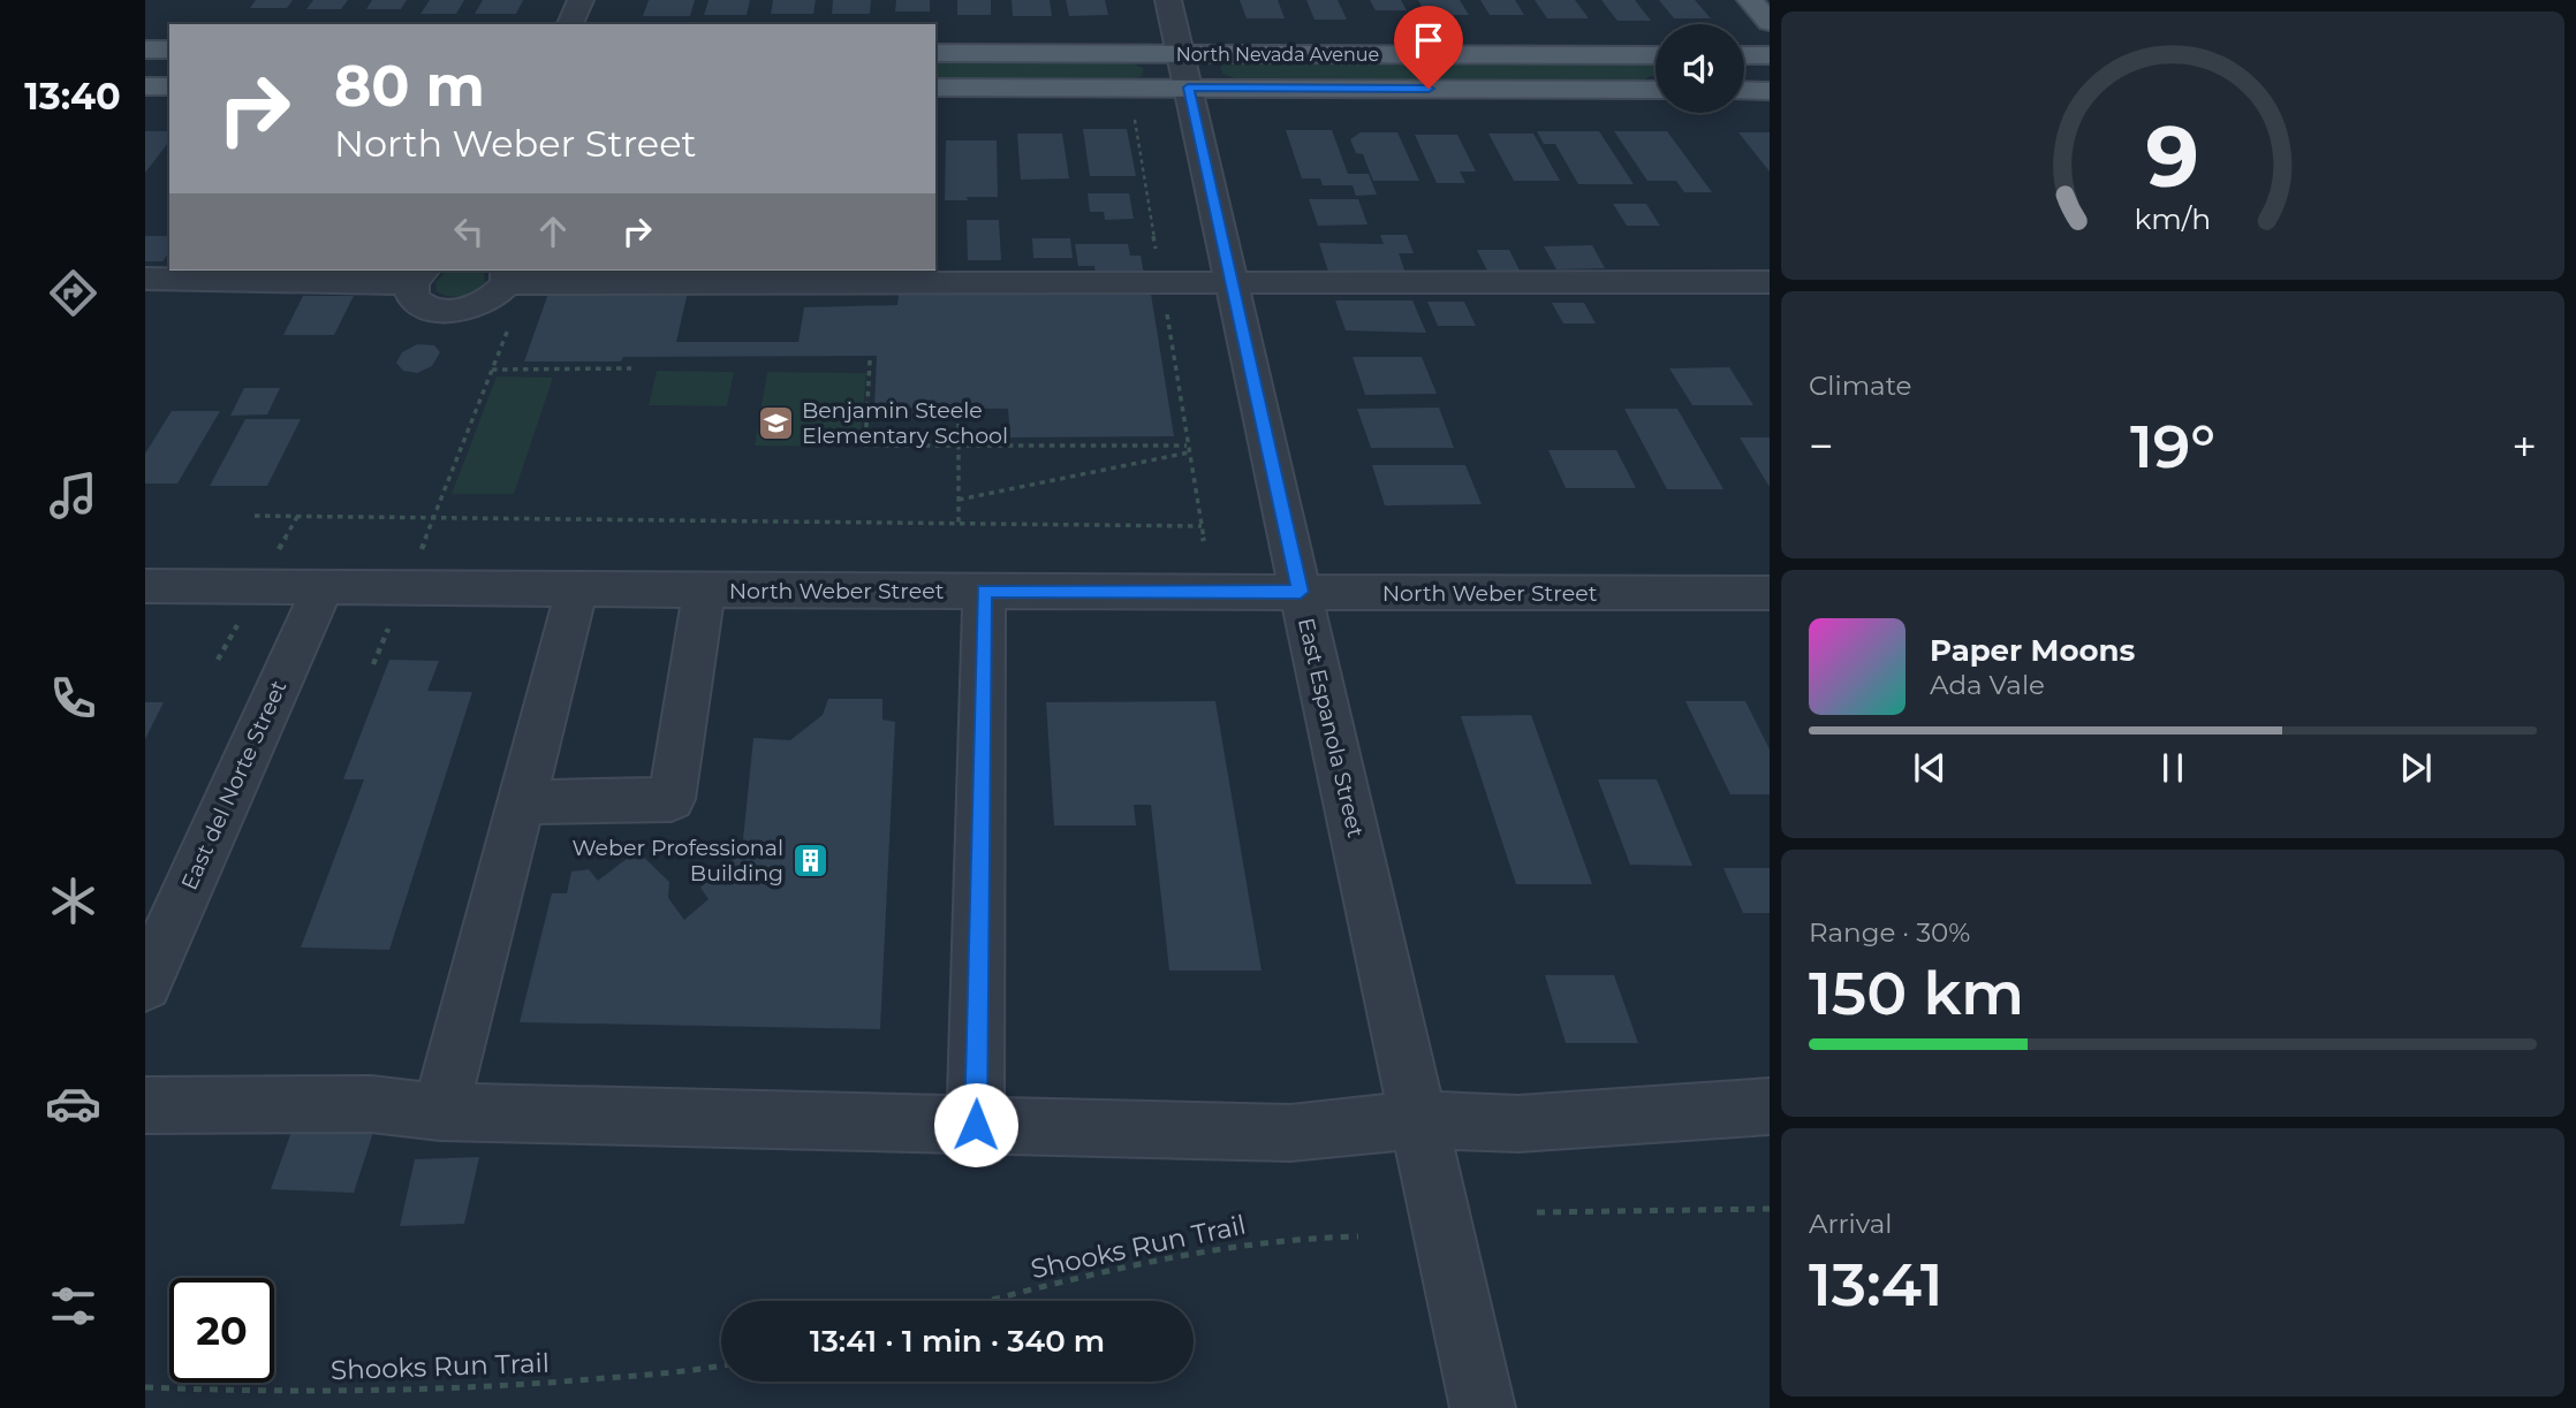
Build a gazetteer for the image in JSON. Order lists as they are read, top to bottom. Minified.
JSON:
{"streets":{"main road":["North Nevada Avenue"],"street":["North Weber Street","East Espanola Street","East del Norte Street"],"path":["Shooks Run Trail"]},"crossings":[["North Nevada Avenue","East Espanola Street"],["North Weber Street","East Espanola Street"],["North Weber Street","East del Norte Street"]],"places":{"school or university":["Benjamin Steele Elementary School"],"building":["Weber Professional Building"]},"page":{"tabs":"13:40","turn":["80 m","North Weber Street"],"tile":["Climate",["Range · 30%","150 km"],["Arrival","13:41"]],"heat":["−","19°","+"],"song":["Paper Moons","Ada Vale"],"limit":"20","trip":"13:41 · 1 min · 340 m","gauge":["9","km/h"]}}
